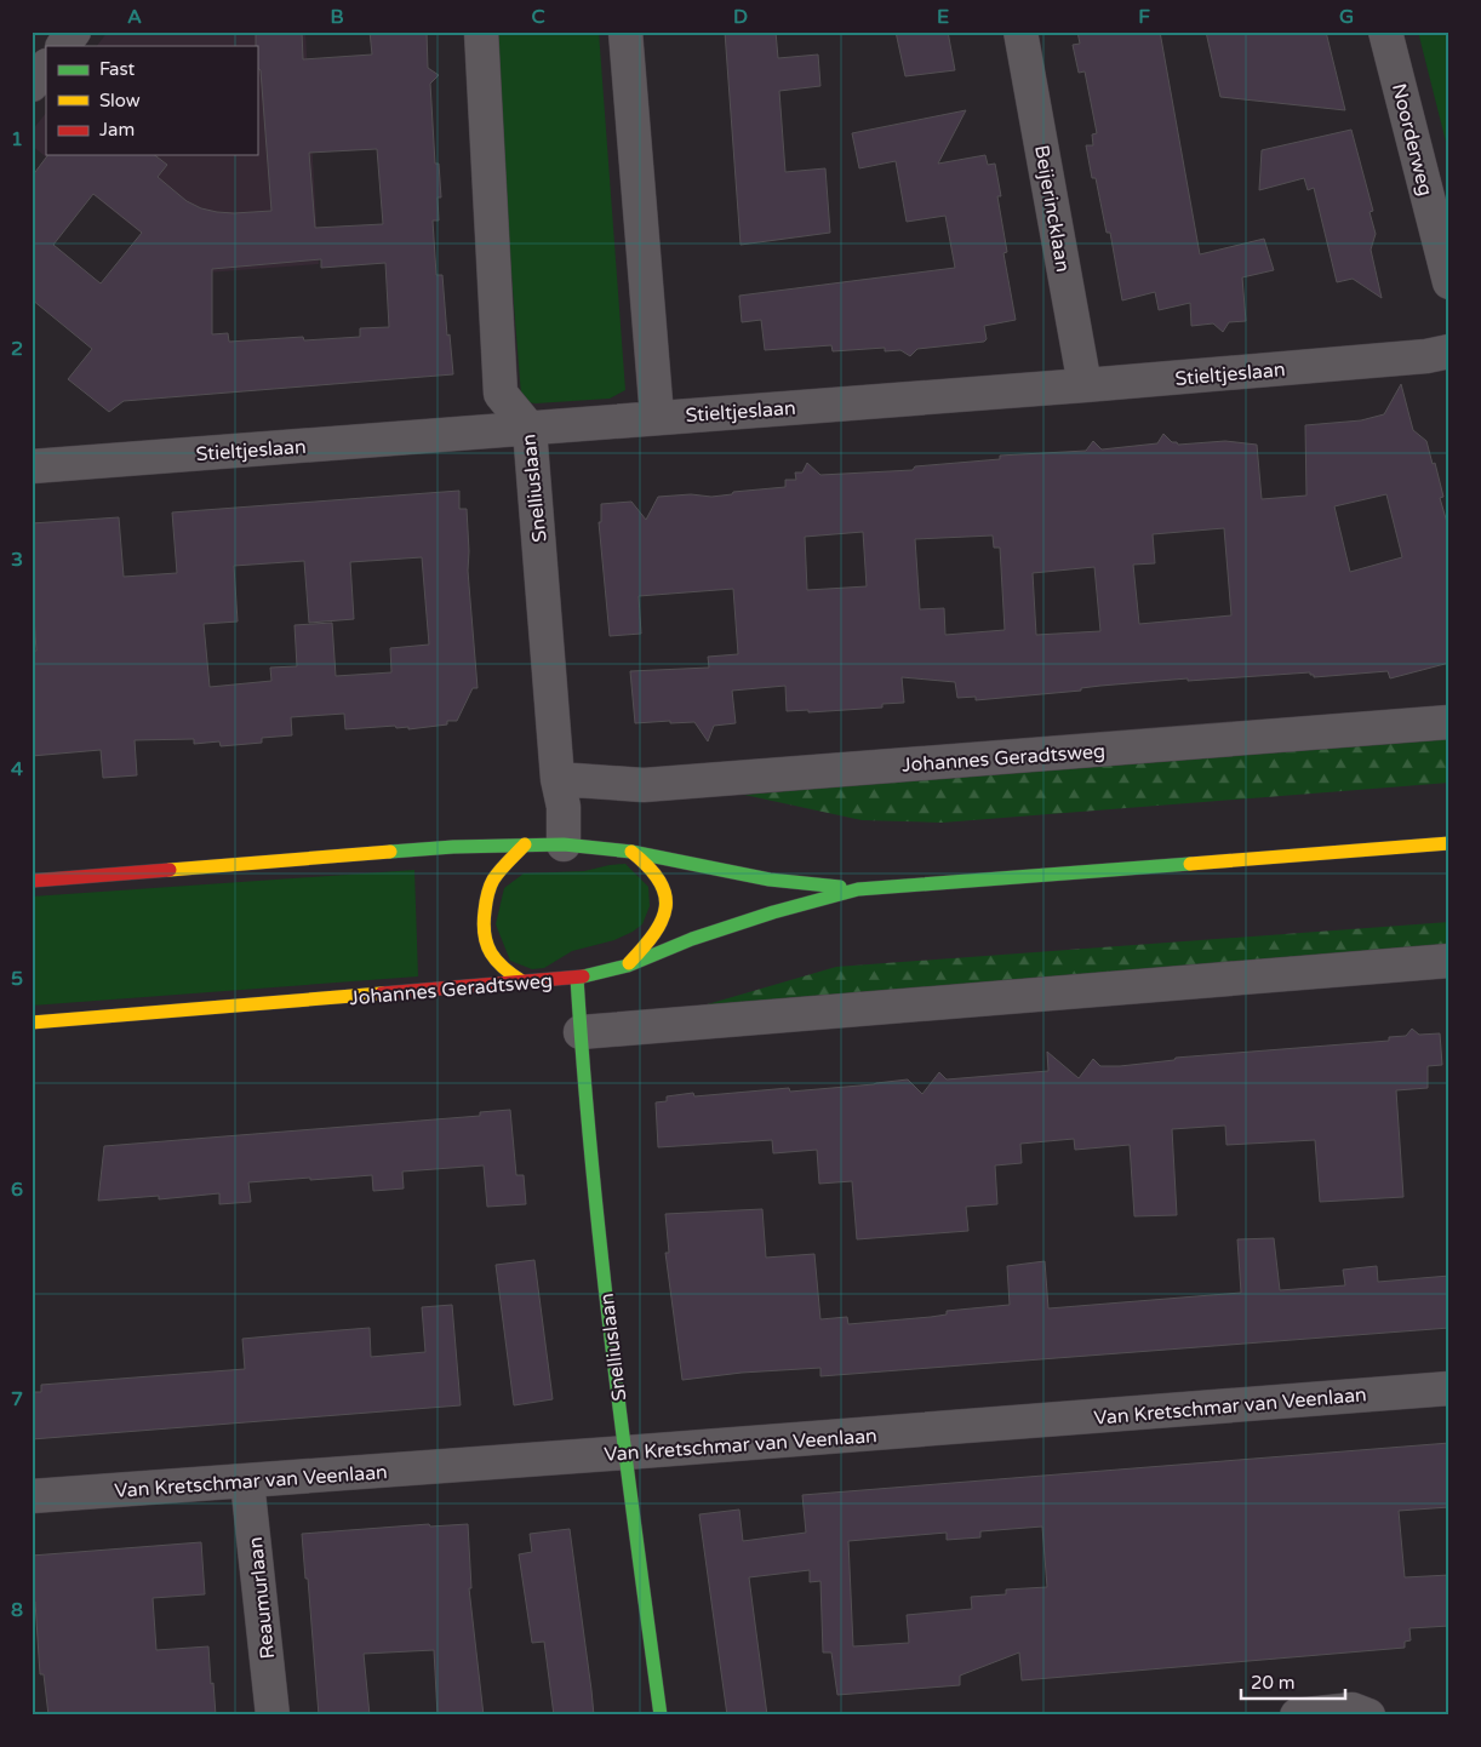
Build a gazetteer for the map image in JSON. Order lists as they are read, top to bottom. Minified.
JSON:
{"streets":{"main road":["Snelliuslaan","Johannes Geradtsweg"],"street":["Noorderweg","Beijerincklaan","Stieltjeslaan","Van Kretschmar van Veenlaan","Reaumurlaan"]},"crossings":[["Beijerincklaan","Stieltjeslaan"],["Stieltjeslaan","Snelliuslaan"],["Snelliuslaan","Johannes Geradtsweg"],["Snelliuslaan","Van Kretschmar van Veenlaan"],["Van Kretschmar van Veenlaan","Reaumurlaan"]],"legend":["Fast","Slow","Jam"],"scale_bar":"20 m","grid":{"columns":["A","B","C","D","E","F","G"],"rows":["1","2","3","4","5","6","7","8"]}}
